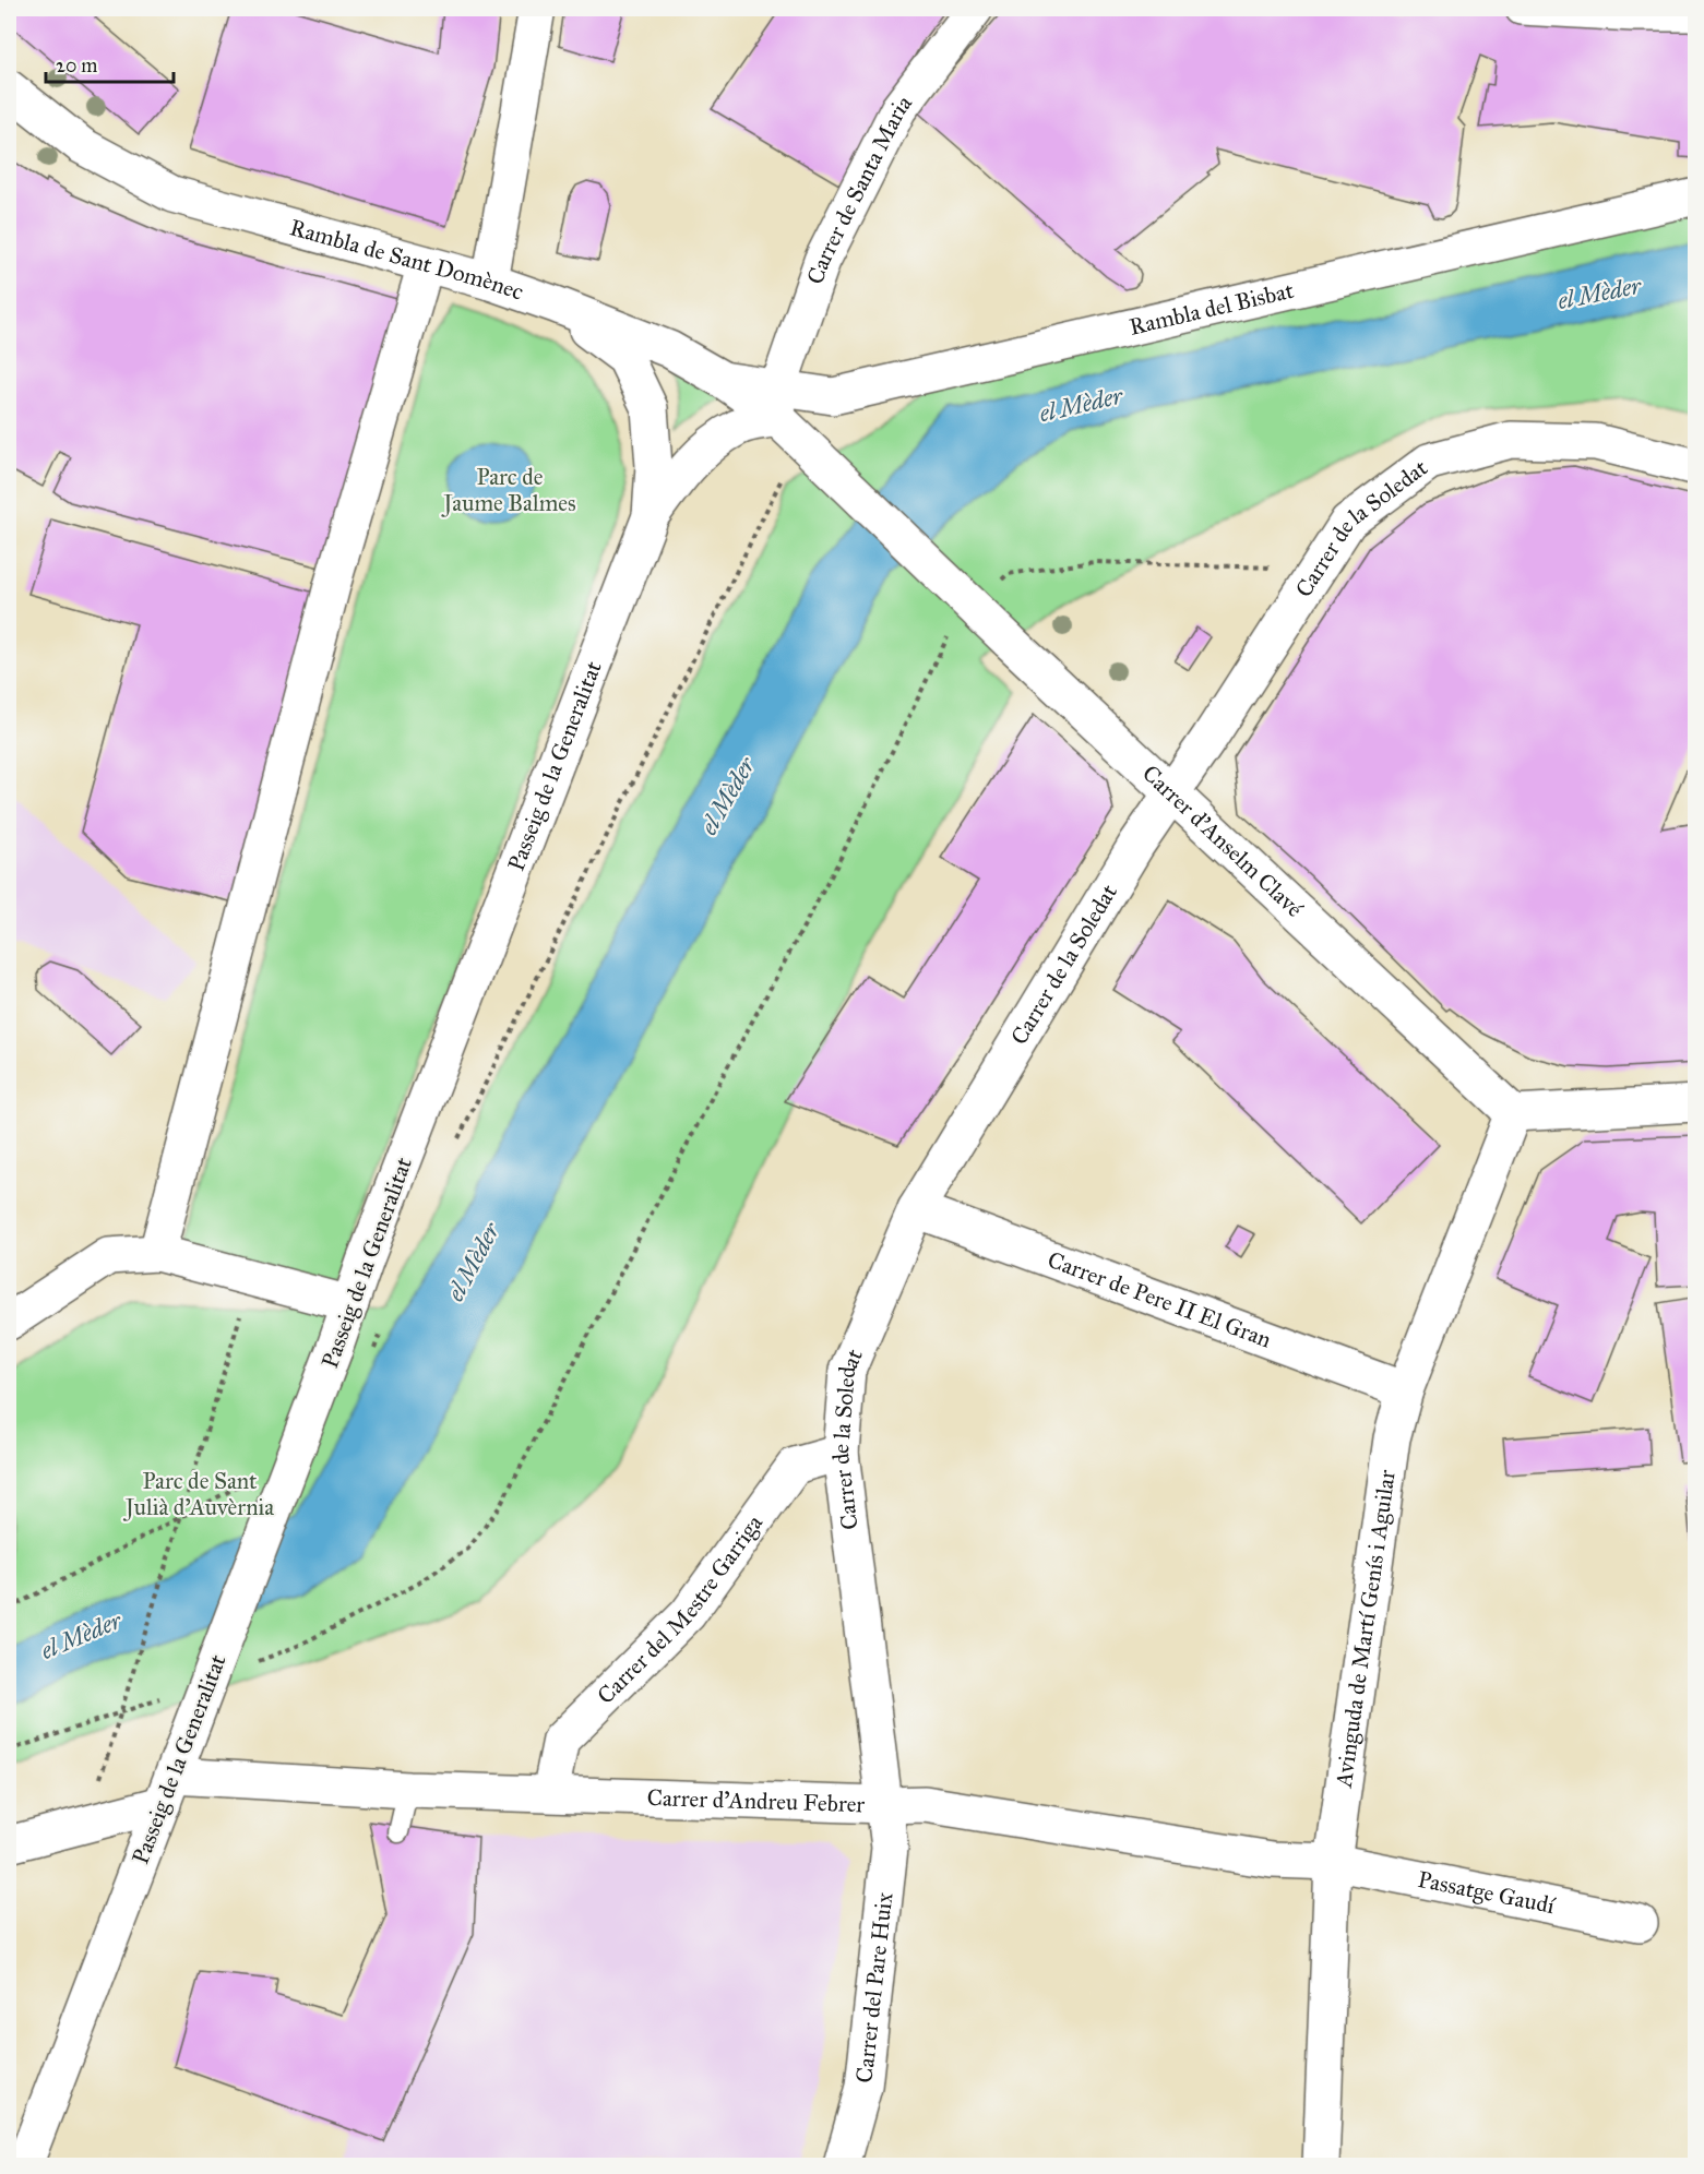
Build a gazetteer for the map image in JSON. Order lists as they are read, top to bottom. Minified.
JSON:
{"streets":{"street":["Carrer de Santa Maria","Rambla de Sant Domènec","Rambla del Bisbat","Carrer de la Soledat","Passeig de la Generalitat","Carrer d'Anselm Clavé","Carrer de Pere II El Gran","Carrer del Mestre Garriga","Avinguda de Martí Genís i Aguilar","Carrer d'Andreu Febrer","Passatge Gaudí","Carrer del Pare Huix"]},"crossings":[["Carrer de Santa Maria","Rambla del Bisbat"],["Carrer de Santa Maria","Passeig de la Generalitat"],["Carrer de Santa Maria","Carrer d'Anselm Clavé"],["Rambla de Sant Domènec","Rambla del Bisbat"],["Rambla del Bisbat","Passeig de la Generalitat"],["Rambla del Bisbat","Carrer d'Anselm Clavé"],["Carrer de la Soledat","Carrer d'Anselm Clavé"],["Carrer de la Soledat","Carrer de Pere II El Gran"],["Carrer de la Soledat","Carrer del Mestre Garriga"],["Carrer de la Soledat","Carrer d'Andreu Febrer"],["Carrer de la Soledat","Carrer del Pare Huix"],["Passeig de la Generalitat","Carrer d'Anselm Clavé"],["Passeig de la Generalitat","Carrer d'Andreu Febrer"],["Carrer d'Anselm Clavé","Avinguda de Martí Genís i Aguilar"],["Carrer de Pere II El Gran","Avinguda de Martí Genís i Aguilar"],["Carrer del Mestre Garriga","Carrer d'Andreu Febrer"],["Avinguda de Martí Genís i Aguilar","Carrer d'Andreu Febrer"],["Avinguda de Martí Genís i Aguilar","Passatge Gaudí"],["Carrer d'Andreu Febrer","Passatge Gaudí"],["Carrer d'Andreu Febrer","Carrer del Pare Huix"]],"water":["el Mèder"],"parks":["Parc de Jaume Balmes","Parc de Sant Julià d'Auvèrnia"],"scale_bar":"20 m"}
